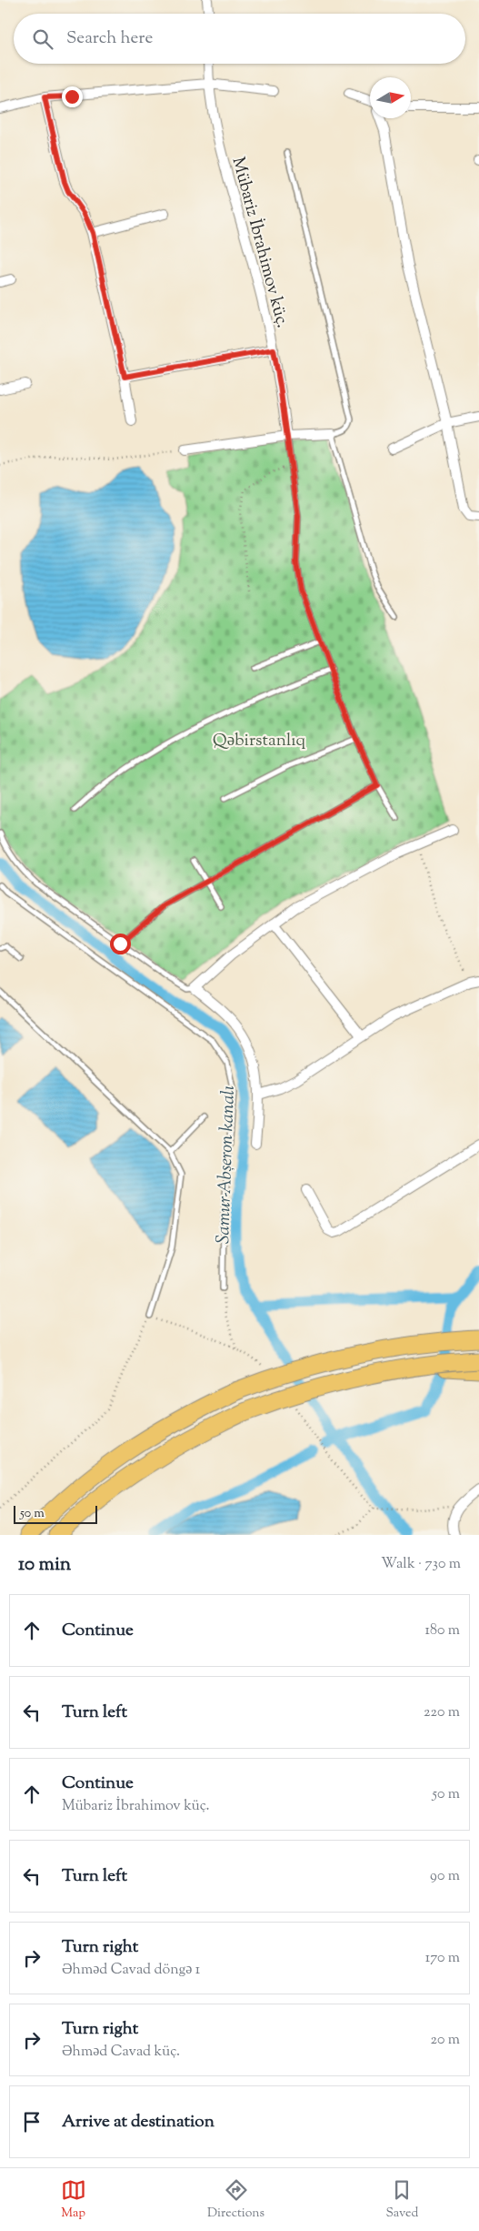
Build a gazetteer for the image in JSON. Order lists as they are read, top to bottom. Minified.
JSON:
{"streets":{"street":["Mübariz İbrahimov küç."]},"water":["Samur-Abşeron kanalı"],"parks":["Qəbirstanlıq"],"scale_bar":"50 m","north":"right","page":{"search":"Search here","scale":"50 m","heading":["10 min","Walk · 730 m"],"list":[["Continue","180 m"],["Turn left","220 m"],["Continue","Mübariz İbrahimov küç.","50 m"],["Turn left","90 m"],["Turn right","Əhməd Cavad döngə 1","170 m"],["Turn right","Əhməd Cavad küç.","20 m"],"Arrive at destination"],"nav":["Map","Directions","Saved"]}}
